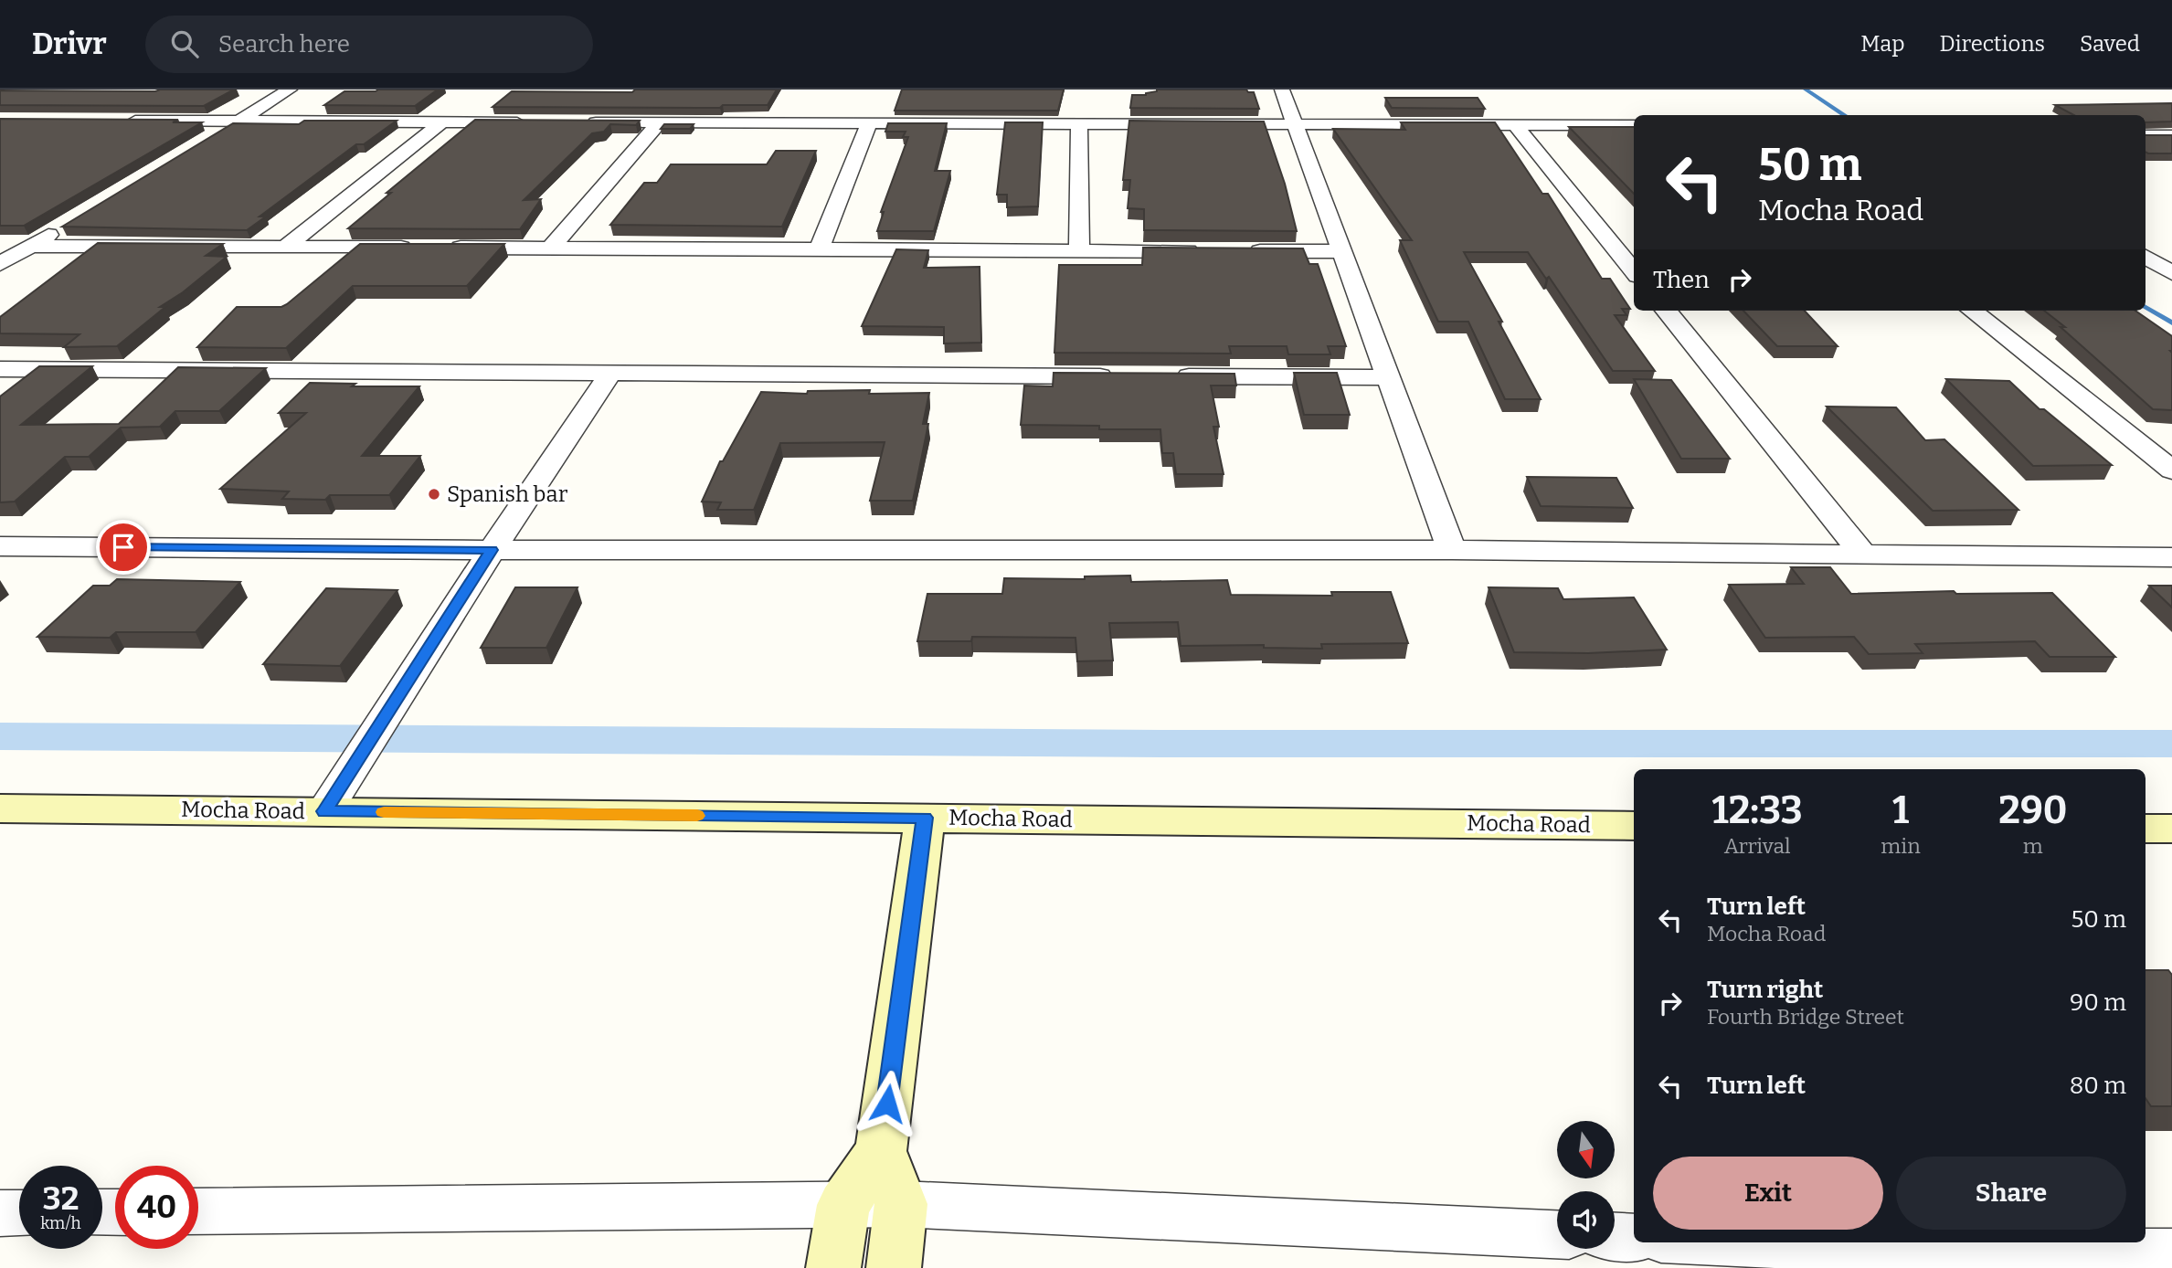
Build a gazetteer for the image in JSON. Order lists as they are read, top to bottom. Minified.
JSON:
{"streets":{"street":["Mocha Road"]},"places":["Spanish bar"],"north":"bottom","page":{"header":"Drivr","search":"Search here","nav":["Map","Directions","Saved"],"turn":["50 m","Mocha Road"],"then":"Then","eta":["12:33","Arrival","1","min","290","m"],"list":[{"name":"Turn left","note":"Mocha Road","value":"50 m"},{"name":"Turn right","note":"Fourth Bridge Street","value":"90 m"},{"name":"Turn left","value":"80 m"}],"buttons":["Exit","Share"],"speed":"32 km/h","limit":"40"}}
